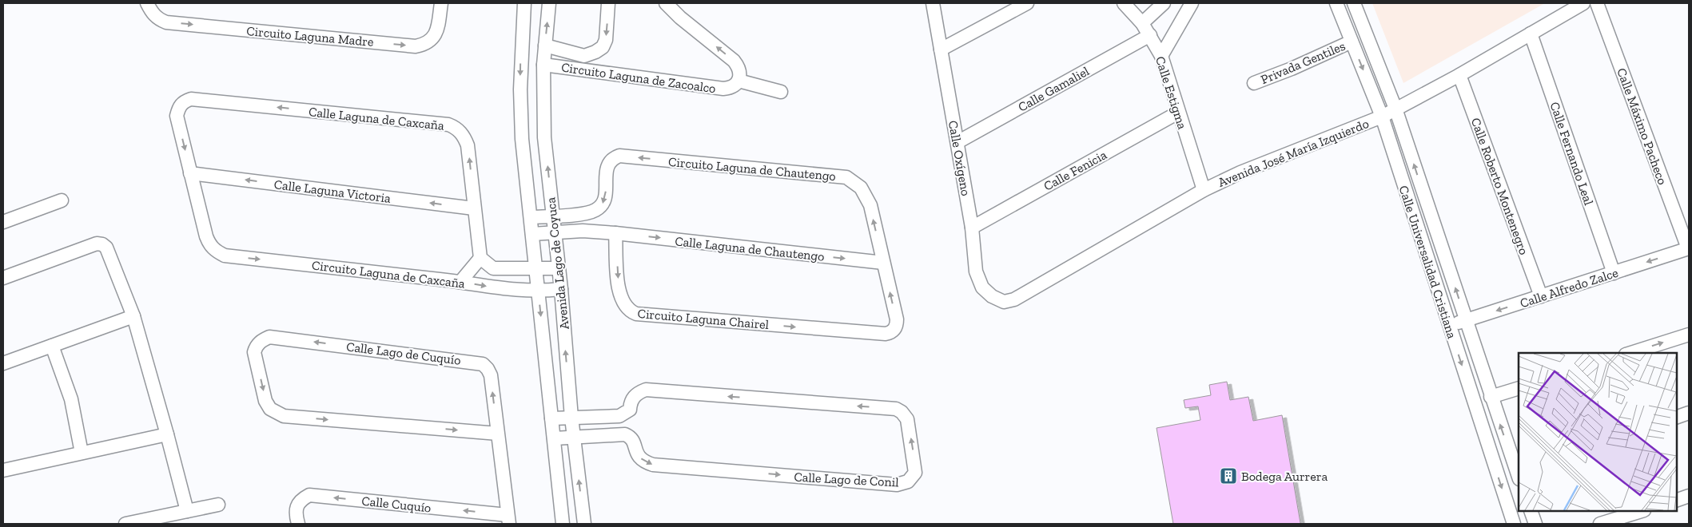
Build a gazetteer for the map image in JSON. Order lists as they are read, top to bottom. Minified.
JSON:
{"streets":{"street":["Circuito Laguna Madre","Privada Gentiles","Circuito Laguna de Zacoalco","Calle Gamaliel","Calle Estigma","Calle Laguna de Caxcaña","Calle Máximo Pacheco","Avenida José María Izquierdo","Calle Fernando Leal","Calle Oxígeno","Circuito Laguna de Chautengo","Calle Fenicia","Calle Roberto Montenegro","Calle Laguna Victoria","Calle Laguna de Chautengo","Calle Universalidad Cristiana","Avenida Lago de Coyuca","Circuito Laguna de Caxcaña","Calle Alfredo Zalce","Circuito Laguna Chairel","Calle Lago de Cuquío","Calle Lago de Conil","Calle Cuquío"]},"crossings":[["Privada Gentiles","Calle Universalidad Cristiana"],["Circuito Laguna de Zacoalco","Avenida Lago de Coyuca"],["Calle Gamaliel","Calle Estigma"],["Calle Gamaliel","Calle Oxígeno"],["Calle Estigma","Avenida José María Izquierdo"],["Calle Estigma","Calle Fenicia"],["Calle Laguna de Caxcaña","Calle Laguna Victoria"],["Calle Laguna de Caxcaña","Circuito Laguna de Caxcaña"],["Calle Máximo Pacheco","Calle Alfredo Zalce"],["Avenida José María Izquierdo","Calle Fernando Leal"],["Avenida José María Izquierdo","Calle Oxígeno"],["Avenida José María Izquierdo","Calle Roberto Montenegro"],["Avenida José María Izquierdo","Calle Universalidad Cristiana"],["Calle Fernando Leal","Calle Alfredo Zalce"],["Calle Oxígeno","Calle Fenicia"],["Circuito Laguna de Chautengo","Calle Laguna de Chautengo"],["Circuito Laguna de Chautengo","Avenida Lago de Coyuca"],["Circuito Laguna de Chautengo","Circuito Laguna Chairel"],["Calle Roberto Montenegro","Calle Alfredo Zalce"],["Calle Laguna Victoria","Circuito Laguna de Caxcaña"],["Calle Laguna de Chautengo","Circuito Laguna Chairel"],["Calle Universalidad Cristiana","Calle Alfredo Zalce"],["Avenida Lago de Coyuca","Circuito Laguna de Caxcaña"],["Avenida Lago de Coyuca","Calle Lago de Conil"],["Calle Lago de Cuquío","Calle Cuquío"]],"one_way":["Circuito Laguna Madre","Calle Laguna Victoria","Calle Laguna de Chautengo","Circuito Laguna de Caxcaña","Circuito Laguna Chairel","Calle Cuquío"],"places":{"building":["Bodega Aurrera"]}}
